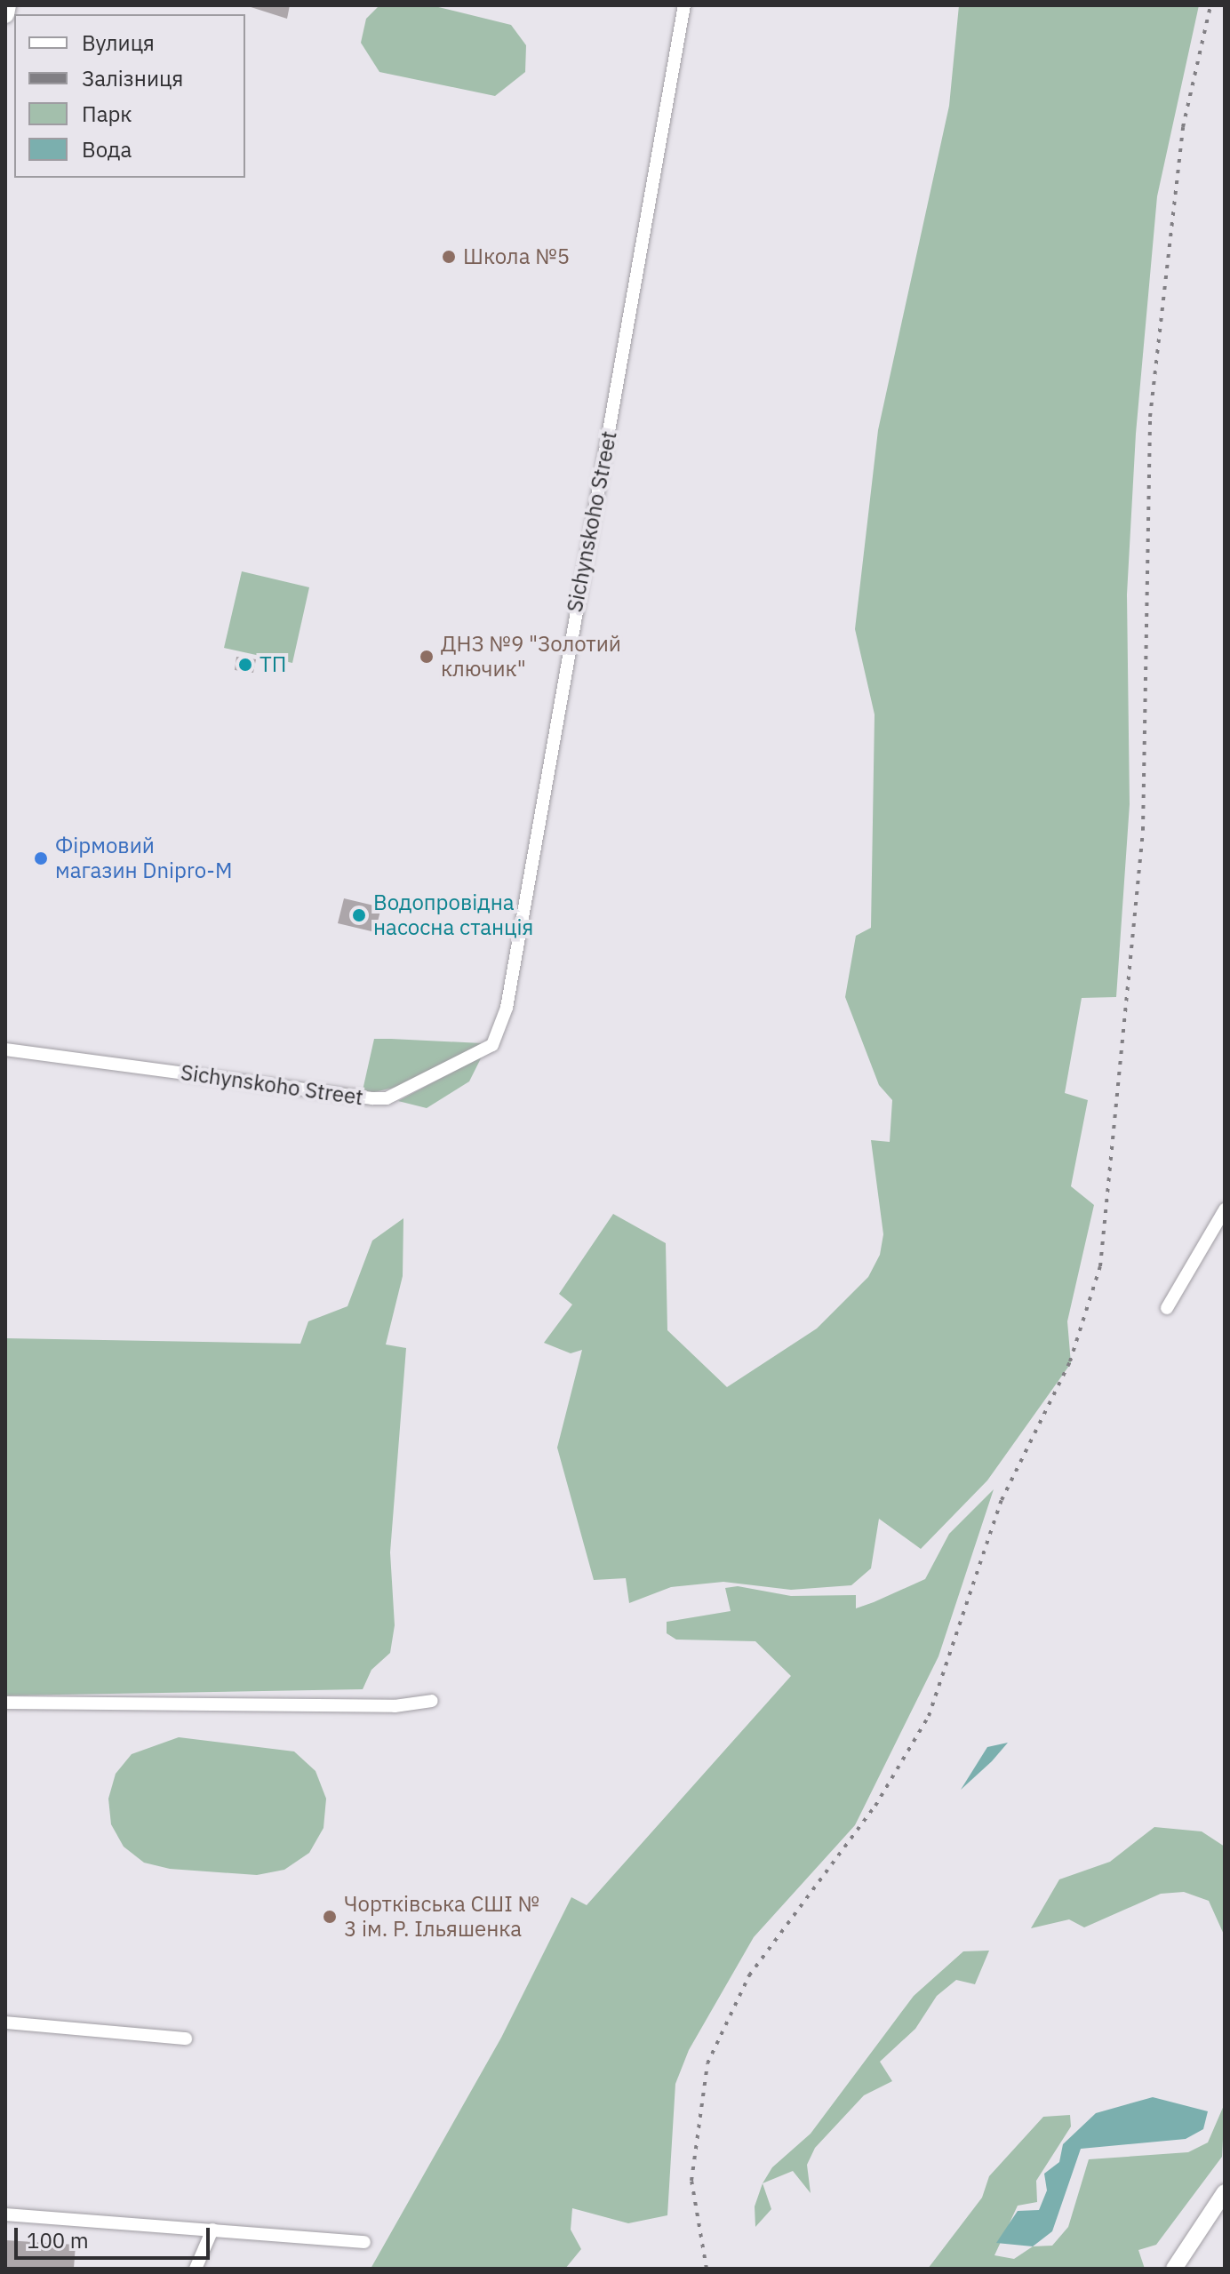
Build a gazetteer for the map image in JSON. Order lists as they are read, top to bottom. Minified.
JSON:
{"streets":{"street":["Sichynskoho Street"]},"places":["Школа №5","ДНЗ №9 \"Золотий ключик\"","ТП","Фірмовий магазин Dnipro-M","Водопровідна насосна станція","Чортківська СШІ № 3 ім. Р. Ільяшенка"],"legend":["Вулиця","Залізниця","Парк","Вода"],"scale_bar":"100 m"}
